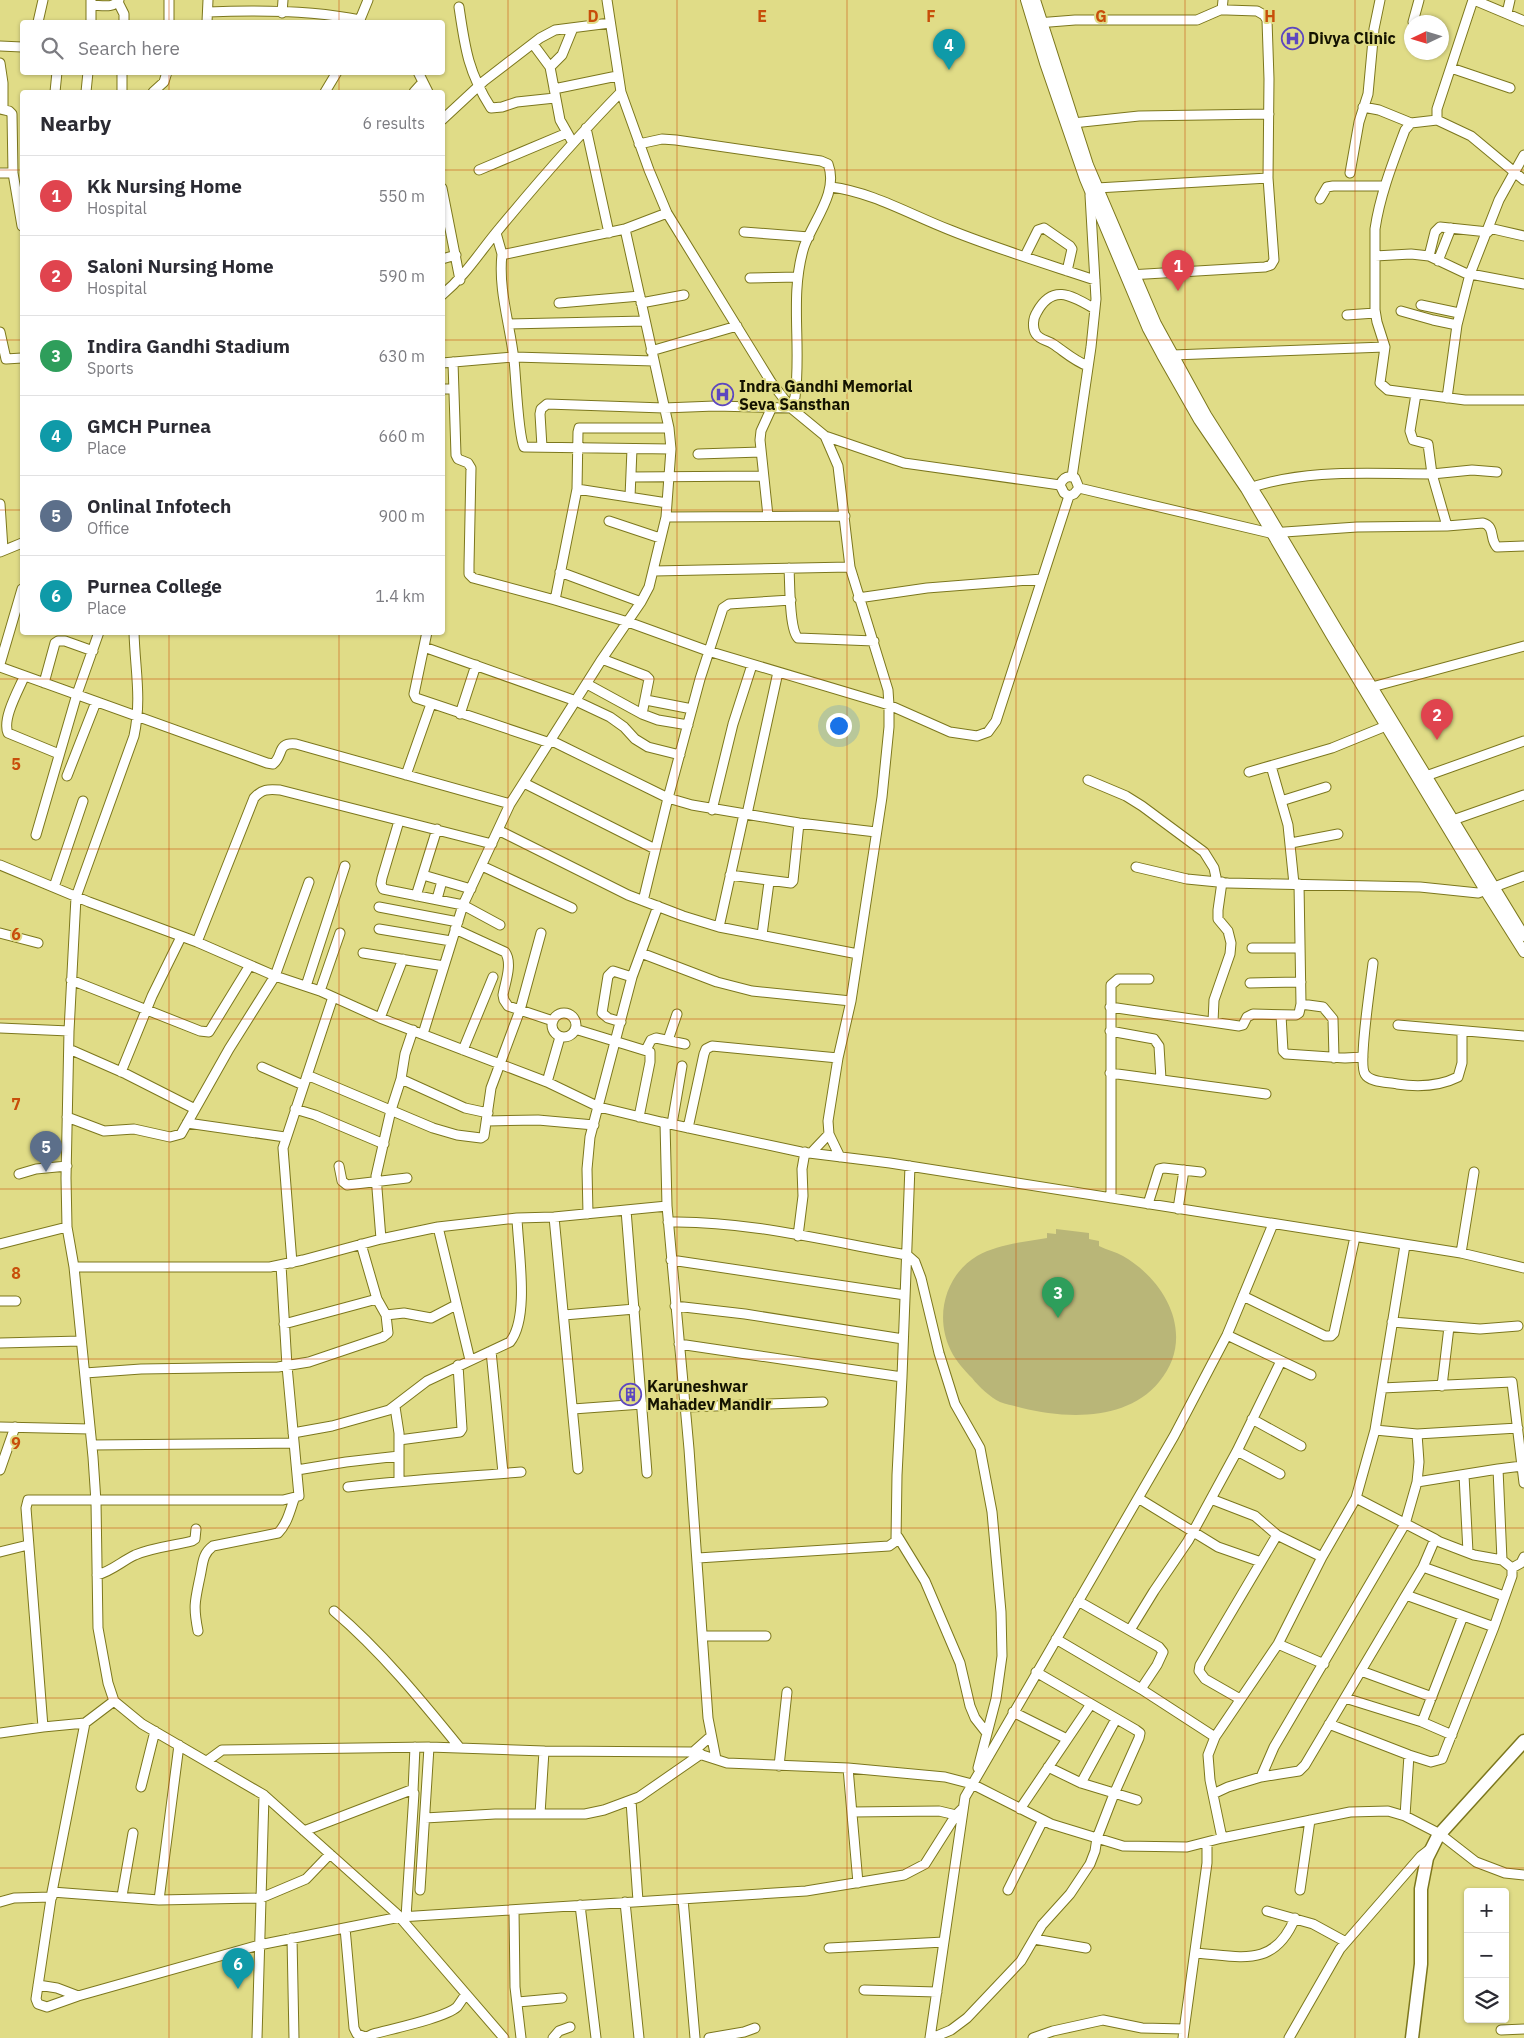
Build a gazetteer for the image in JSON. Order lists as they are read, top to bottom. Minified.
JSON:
{"places":{"hospital":["Divya Clinic","Indra Gandhi Memorial Seva Sansthan"],"building":["Karuneshwar Mahadev Mandir"]},"north":"left","page":{"search":"Search here","pins":["4","1","2","5","3","6"],"heading":["Nearby","6 results"],"list":[{"mark":"1","name":"Kk Nursing Home","note":"Hospital","value":"550 m"},{"mark":"2","name":"Saloni Nursing Home","note":"Hospital","value":"590 m"},{"mark":"3","name":"Indira Gandhi Stadium","note":"Sports","value":"630 m"},{"mark":"4","name":"GMCH Purnea","note":"Place","value":"660 m"},{"mark":"5","name":"Onlinal Infotech","note":"Office","value":"900 m"},{"mark":"6","name":"Purnea College","note":"Place","value":"1.4 km"}],"map_buttons":["+","−"]},"grid":{"columns":["D","E","F","G","H"],"rows":["5","6","7","8","9"]}}
